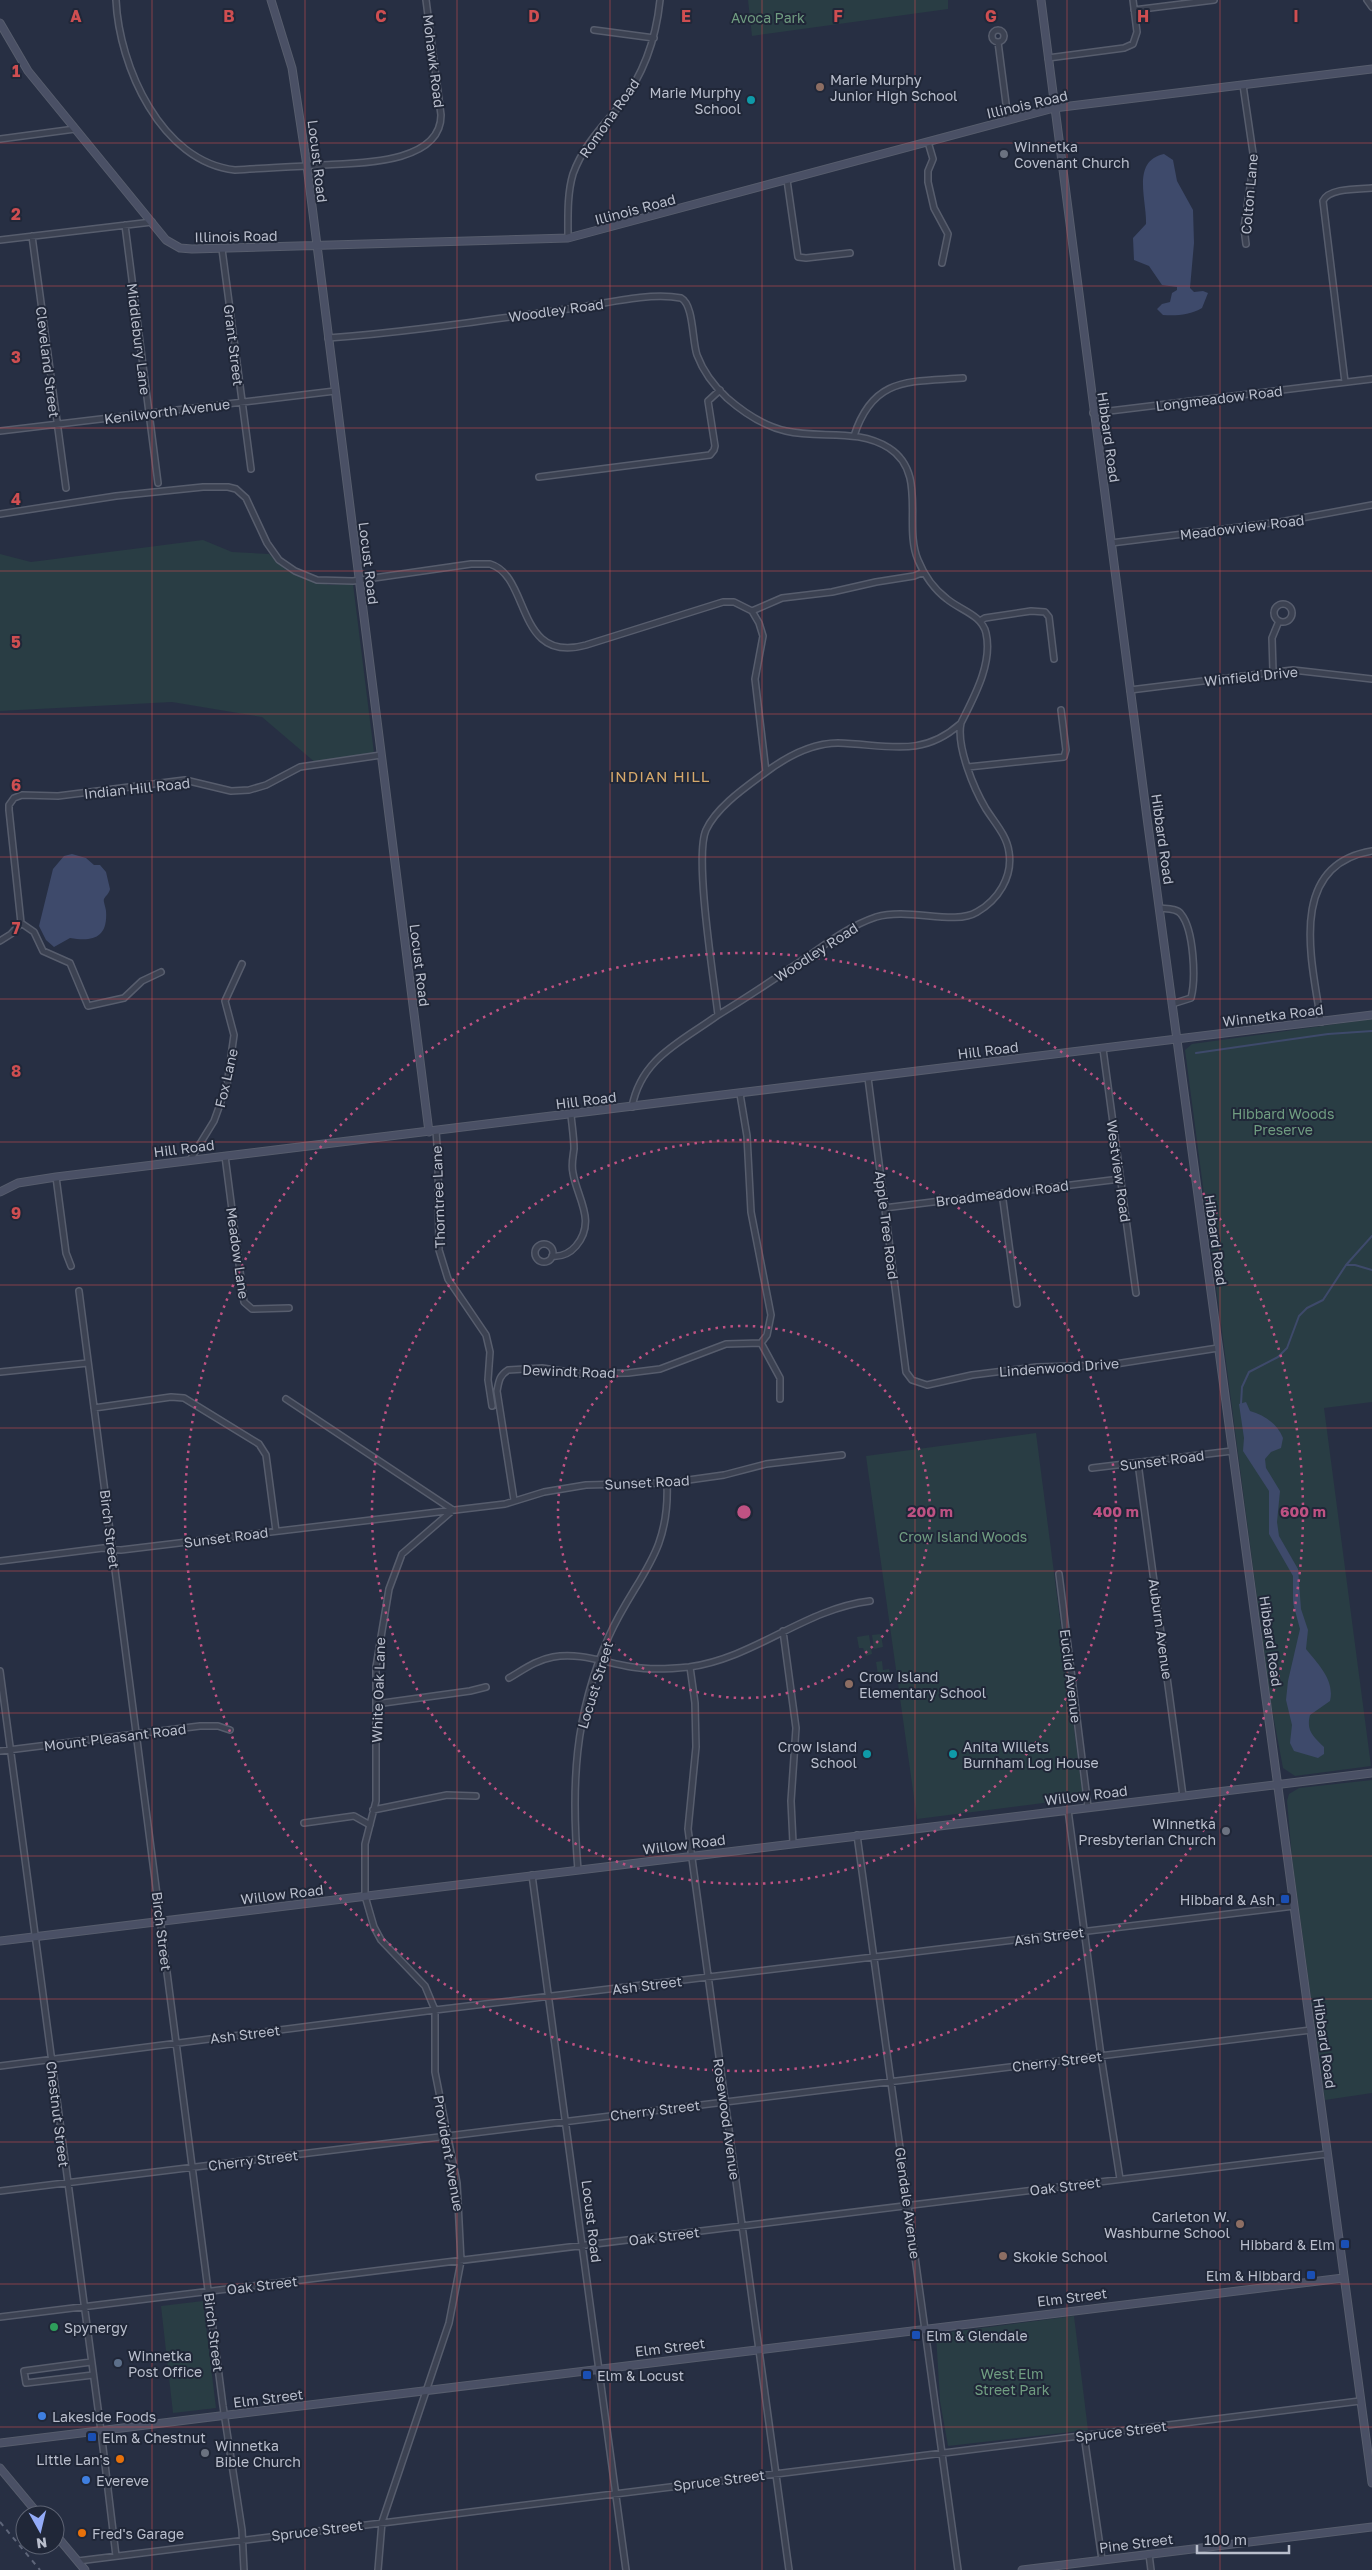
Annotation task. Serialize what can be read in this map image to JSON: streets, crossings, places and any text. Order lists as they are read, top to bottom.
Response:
{
  "streets": {
    "street": [
      "Mohawk Road",
      "Illinois Road",
      "Romona Road",
      "Locust Road",
      "Colton Lane",
      "Woodley Road",
      "Middlebury Lane",
      "Grant Street",
      "Cleveland Street",
      "Longmeadow Road",
      "Kenilworth Avenue",
      "Hibbard Road",
      "Meadowview Road",
      "Winfield Drive",
      "Indian Hill Road",
      "Winnetka Road",
      "Hill Road",
      "Fox Lane",
      "Westview Road",
      "Broadmeadow Road",
      "Thorntree Lane",
      "Apple Tree Road",
      "Meadow Lane",
      "Lindenwood Drive",
      "Dewindt Road",
      "Sunset Road",
      "Birch Street",
      "Auburn Avenue",
      "Euclid Avenue",
      "Locust Street",
      "White Oak Lane",
      "Mount Pleasant Road",
      "Willow Road",
      "Ash Street",
      "Cherry Street",
      "Chestnut Street",
      "Rosewood Avenue",
      "Provident Avenue",
      "Oak Street",
      "Glendale Avenue",
      "Elm Street",
      "Spruce Street",
      "Pine Street"
    ]
  },
  "crossings": [
    ["Mohawk Road", "Locust Road"],
    ["Illinois Road", "Romona Road"],
    ["Illinois Road", "Locust Road"],
    ["Illinois Road", "Colton Lane"],
    ["Illinois Road", "Grant Street"],
    ["Illinois Road", "Hibbard Road"],
    ["Locust Road", "Woodley Road"],
    ["Locust Road", "Kenilworth Avenue"],
    ["Locust Road", "Indian Hill Road"],
    ["Locust Road", "Hill Road"],
    ["Locust Road", "Thorntree Lane"],
    ["Locust Road", "Willow Road"],
    ["Locust Road", "Ash Street"],
    ["Locust Road", "Cherry Street"],
    ["Locust Road", "Oak Street"],
    ["Locust Road", "Elm Street"],
    ["Locust Road", "Spruce Street"],
    ["Woodley Road", "Hill Road"],
    ["Middlebury Lane", "Kenilworth Avenue"],
    ["Grant Street", "Kenilworth Avenue"],
    ["Cleveland Street", "Kenilworth Avenue"],
    ["Longmeadow Road", "Hibbard Road"],
    ["Hibbard Road", "Meadowview Road"],
    ["Hibbard Road", "Winfield Drive"],
    ["Hibbard Road", "Winnetka Road"],
    ["Hibbard Road", "Hill Road"],
    ["Hibbard Road", "Lindenwood Drive"],
    ["Hibbard Road", "Sunset Road"],
    ["Hibbard Road", "Willow Road"],
    ["Hibbard Road", "Ash Street"],
    ["Hibbard Road", "Cherry Street"],
    ["Hibbard Road", "Oak Street"],
    ["Hibbard Road", "Elm Street"],
    ["Hibbard Road", "Spruce Street"],
    ["Winnetka Road", "Hill Road"],
    ["Hill Road", "Fox Lane"],
    ["Hill Road", "Westview Road"],
    ["Hill Road", "Thorntree Lane"],
    ["Hill Road", "Apple Tree Road"],
    ["Hill Road", "Meadow Lane"],
    ["Westview Road", "Broadmeadow Road"],
    ["Broadmeadow Road", "Apple Tree Road"],
    ["Apple Tree Road", "Lindenwood Drive"],
    ["Dewindt Road", "Sunset Road"],
    ["Sunset Road", "Birch Street"],
    ["Sunset Road", "Auburn Avenue"],
    ["Sunset Road", "Locust Street"],
    ["Sunset Road", "White Oak Lane"],
    ["Birch Street", "Mount Pleasant Road"],
    ["Birch Street", "Willow Road"],
    ["Birch Street", "Ash Street"],
    ["Birch Street", "Cherry Street"],
    ["Birch Street", "Oak Street"],
    ["Birch Street", "Elm Street"],
    ["Birch Street", "Spruce Street"],
    ["Auburn Avenue", "Willow Road"],
    ["Euclid Avenue", "Willow Road"],
    ["Locust Street", "Willow Road"],
    ["White Oak Lane", "Willow Road"],
    ["White Oak Lane", "Provident Avenue"],
    ["Mount Pleasant Road", "Chestnut Street"],
    ["Willow Road", "Chestnut Street"],
    ["Willow Road", "Rosewood Avenue"],
    ["Willow Road", "Provident Avenue"],
    ["Willow Road", "Glendale Avenue"],
    ["Ash Street", "Chestnut Street"],
    ["Ash Street", "Rosewood Avenue"],
    ["Ash Street", "Provident Avenue"],
    ["Ash Street", "Glendale Avenue"],
    ["Cherry Street", "Chestnut Street"],
    ["Cherry Street", "Rosewood Avenue"],
    ["Cherry Street", "Provident Avenue"],
    ["Cherry Street", "Glendale Avenue"],
    ["Chestnut Street", "Oak Street"],
    ["Chestnut Street", "Elm Street"],
    ["Chestnut Street", "Spruce Street"],
    ["Rosewood Avenue", "Oak Street"],
    ["Rosewood Avenue", "Elm Street"],
    ["Rosewood Avenue", "Spruce Street"],
    ["Provident Avenue", "Oak Street"],
    ["Provident Avenue", "Elm Street"],
    ["Provident Avenue", "Spruce Street"],
    ["Oak Street", "Glendale Avenue"],
    ["Glendale Avenue", "Elm Street"],
    ["Glendale Avenue", "Spruce Street"]
  ],
  "districts": ["INDIAN HILL"],
  "parks": [
    "Avoca Park",
    "Hibbard Woods Preserve",
    "Crow Island Woods",
    "West Elm Street Park"
  ],
  "places": {
    "other": [
      "Marie Murphy Junior High School",
      "Marie Murphy School",
      "Winnetka Covenant Church",
      "Crow Island Elementary School",
      "Crow Island School",
      "Anita Willets Burnham Log House",
      "Winnetka Presbyterian Church",
      "Carleton W. Washburne School",
      "Skokie School",
      "Spynergy",
      "Winnetka Post Office",
      "Lakeside Foods",
      "Winnetka Bible Church",
      "Little Lan's",
      "Evereve",
      "Fred's Garage"
    ],
    "transit": [
      "Hibbard & Ash",
      "Hibbard & Elm",
      "Elm & Hibbard",
      "Elm & Glendale",
      "Elm & Locust",
      "Elm & Chestnut"
    ]
  },
  "scale_bar": "100 m",
  "north": "bottom",
  "grid": {
    "columns": [
      "A",
      "B",
      "C",
      "D",
      "E",
      "F",
      "G",
      "H",
      "I"
    ],
    "rows": [
      "1",
      "2",
      "3",
      "4",
      "5",
      "6",
      "7",
      "8",
      "9"
    ]
  },
  "rings": ["200 m", "400 m", "600 m"]
}
